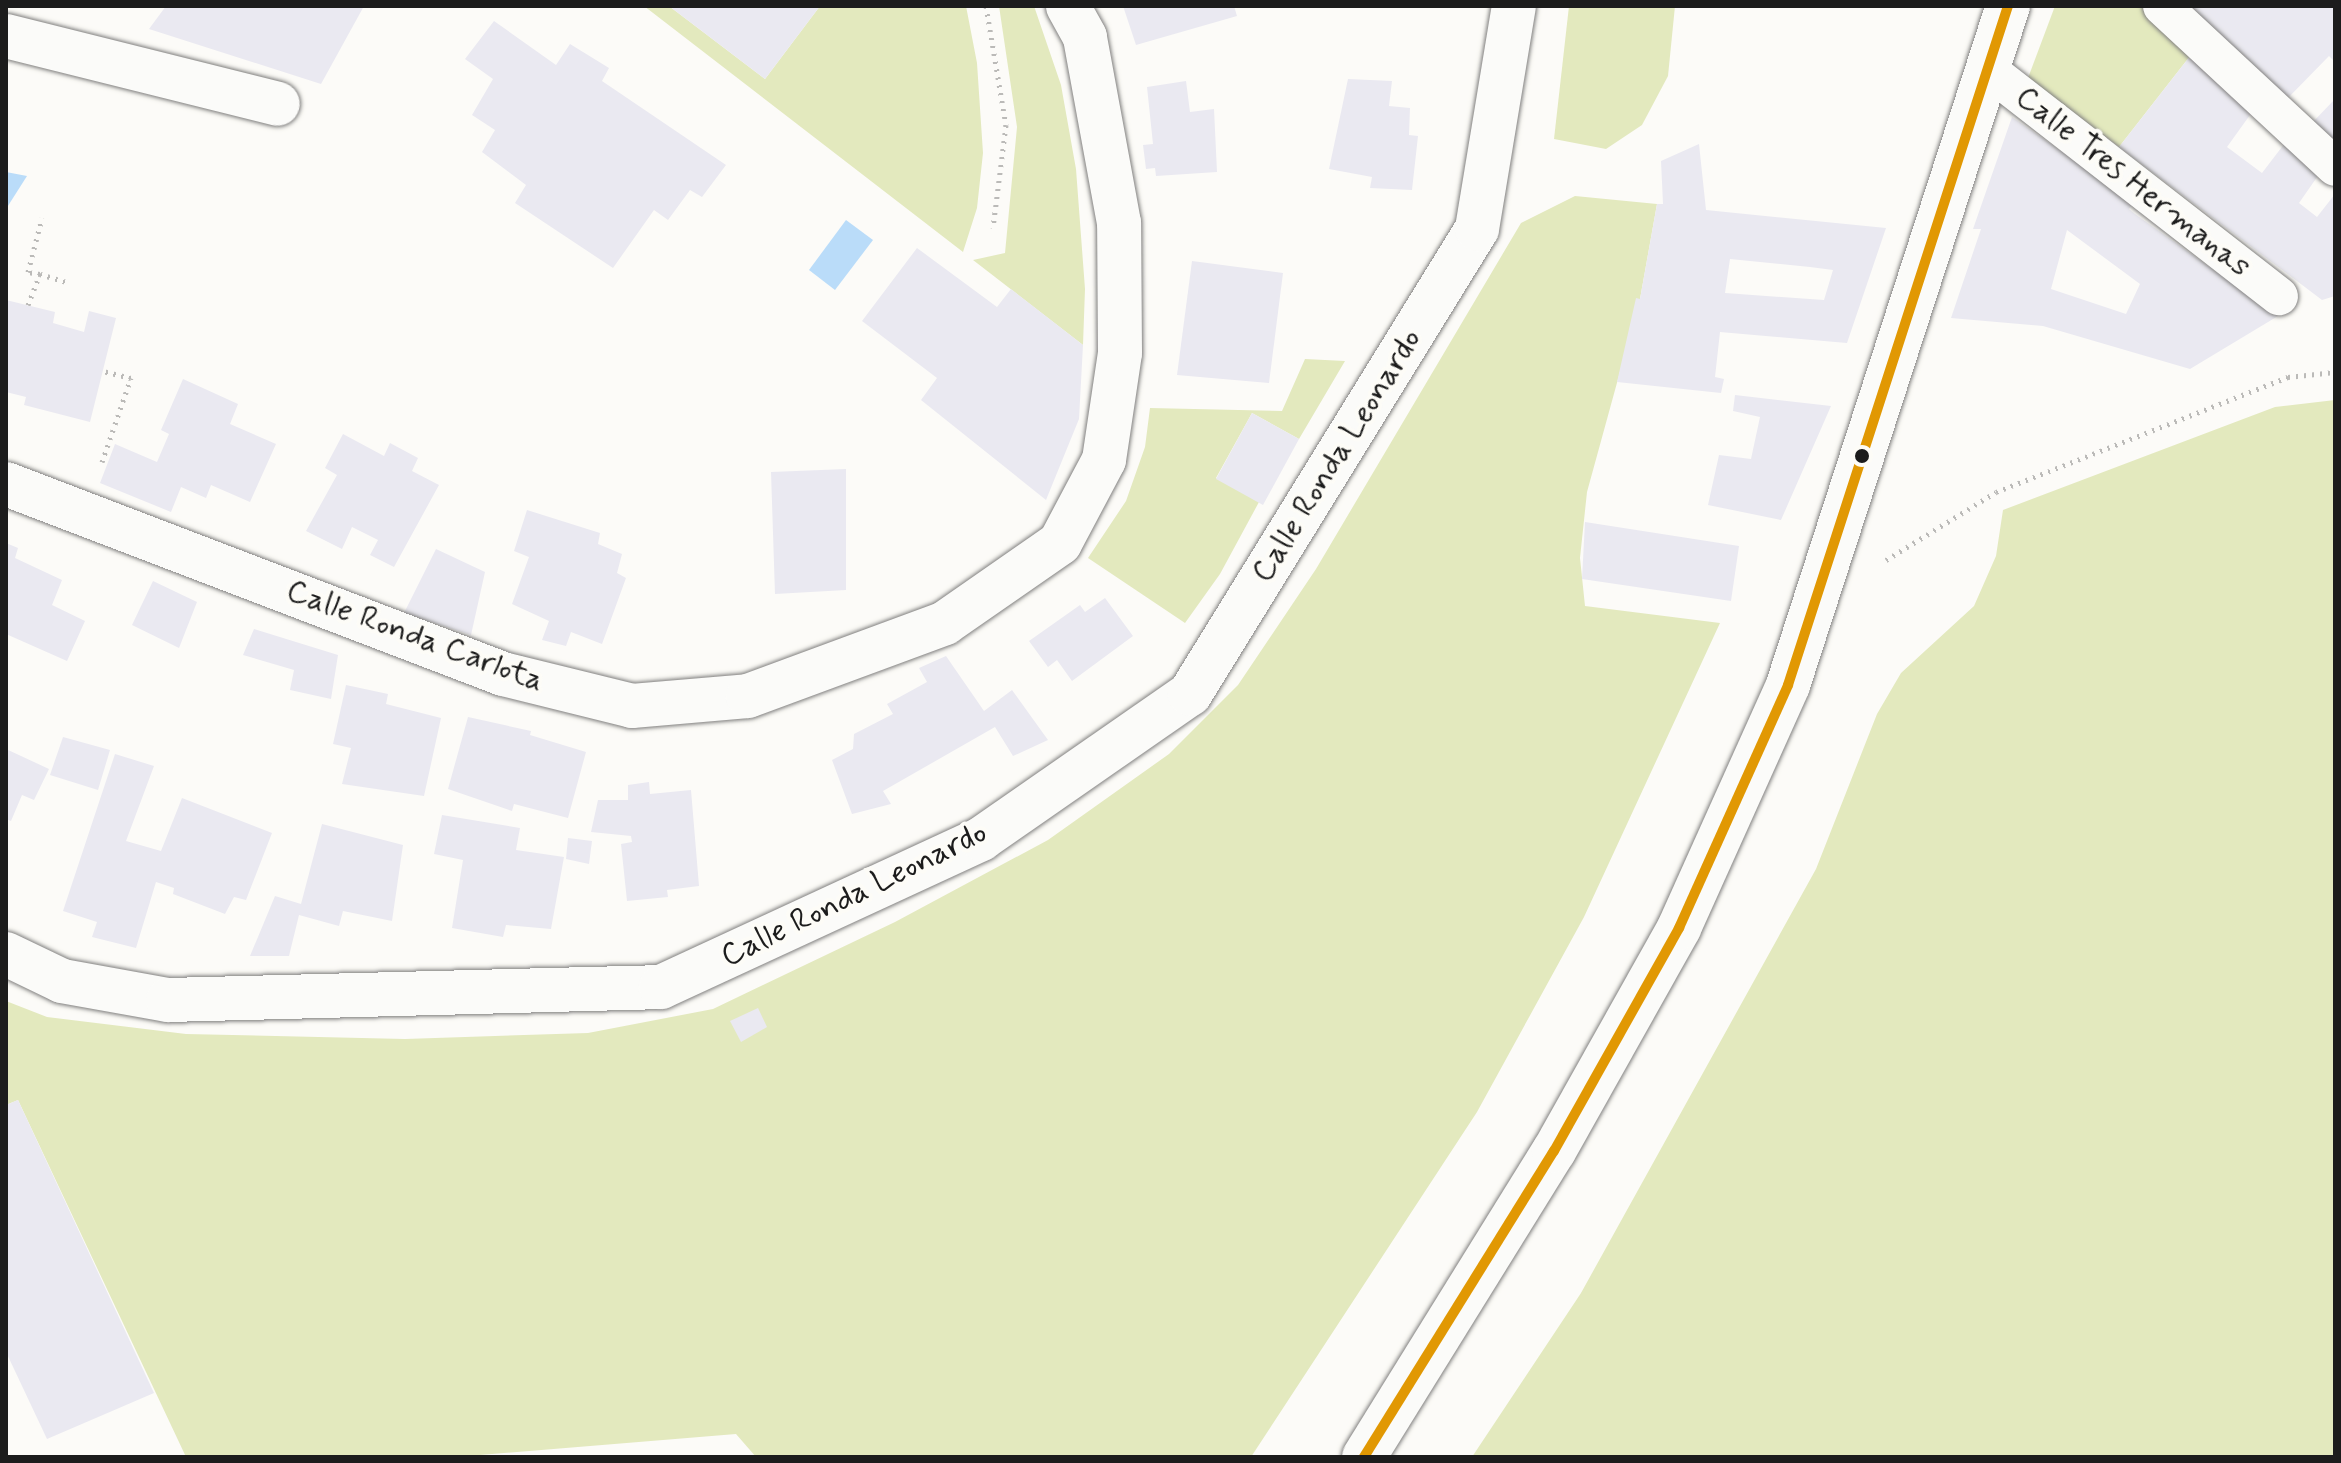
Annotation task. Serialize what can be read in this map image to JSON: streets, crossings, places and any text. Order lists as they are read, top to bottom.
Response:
{
  "streets": {
    "street": ["Calle Tres Hermanas", "Calle Ronda Leonardo", "Calle Ronda Carlota"]
  }
}
